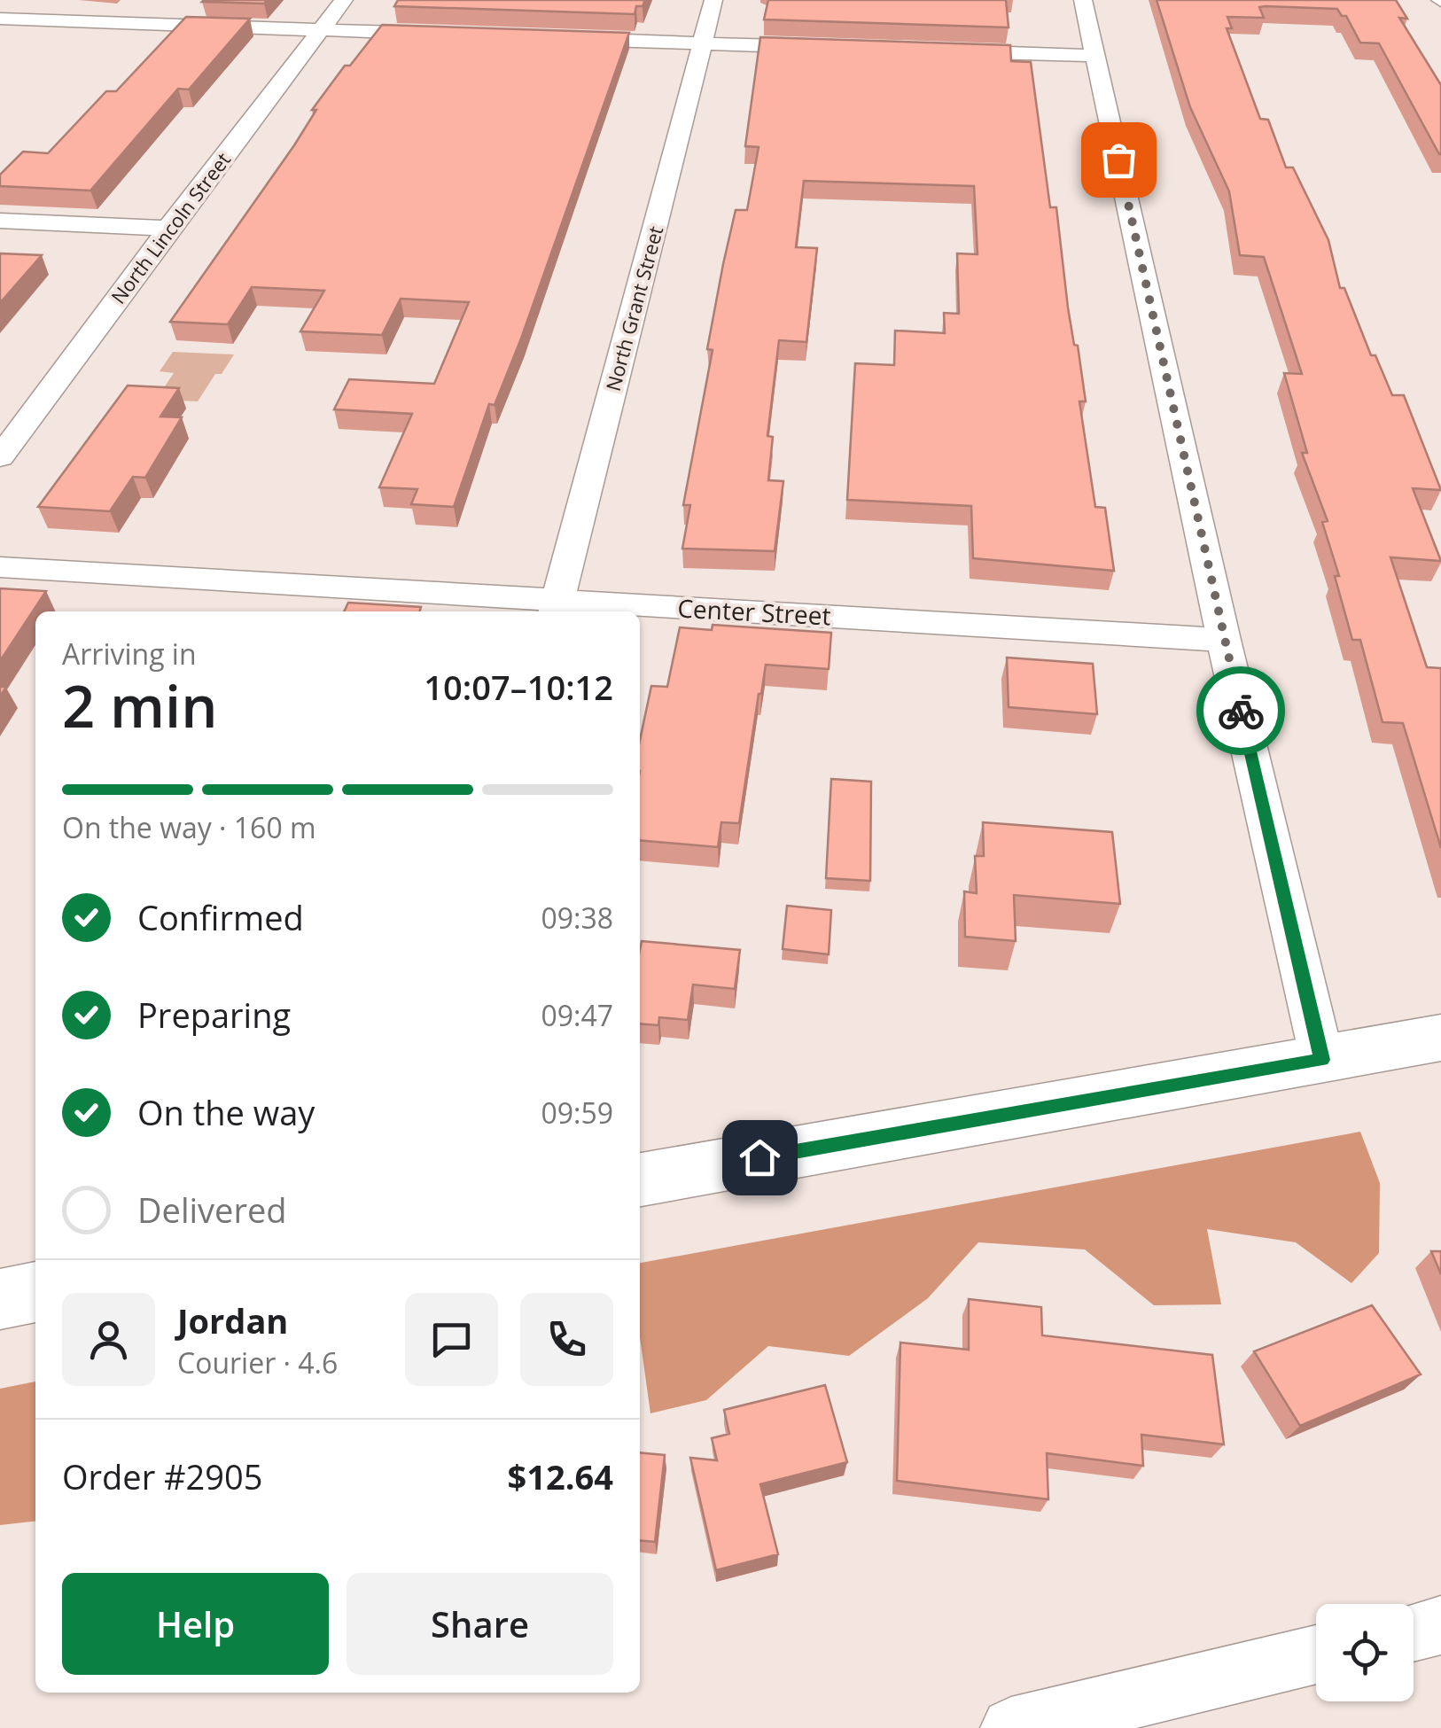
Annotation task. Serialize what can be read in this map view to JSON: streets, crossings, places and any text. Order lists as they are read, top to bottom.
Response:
{
  "streets": {
    "street": ["North Lincoln Street", "North Grant Street", "Center Street"]
  },
  "crossings": [
    ["North Grant Street", "Center Street"]
  ],
  "page": {
    "heading": ["2 min", "Arriving in", "10:07–10:12"],
    "panel": [
      "Jordan",
      "Courier · 4.6",
      "Order #2905",
      "$12.64"
    ],
    "bar": "On the way · 160 m",
    "list": [
      ["Confirmed", "09:38"],
      ["Preparing", "09:47"],
      ["On the way", "09:59"],
      "Delivered"
    ],
    "buttons": ["Help", "Share"]
  }
}
